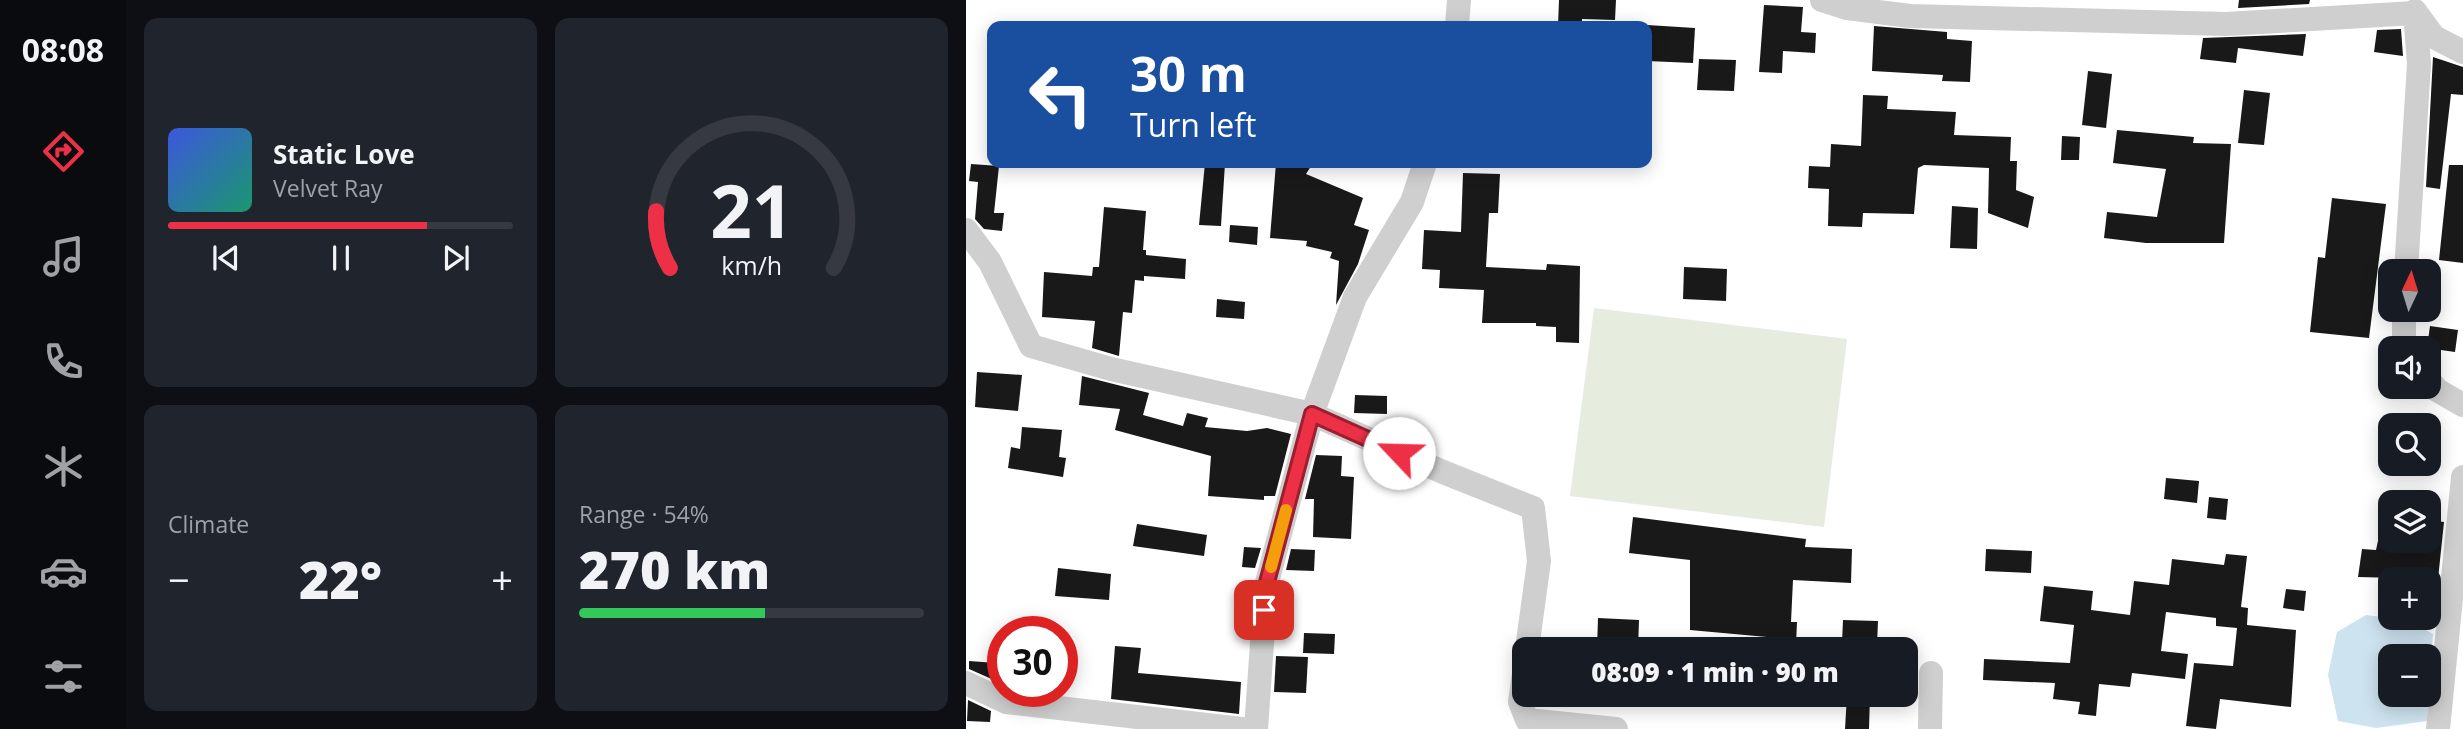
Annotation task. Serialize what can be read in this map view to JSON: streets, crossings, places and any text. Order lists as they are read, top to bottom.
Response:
{
  "north": "top",
  "page": {
    "tabs": "08:08",
    "turn": ["30 m", "Turn left"],
    "song": ["Static Love", "Velvet Ray"],
    "map_buttons": ["+", "−"],
    "tile": [
      "Climate",
      ["Range · 54%", "270 km"]
    ],
    "heat": ["−", "22°", "+"],
    "limit": "30",
    "trip": "08:09 · 1 min · 90 m",
    "gauge": ["21", "km/h"]
  }
}
